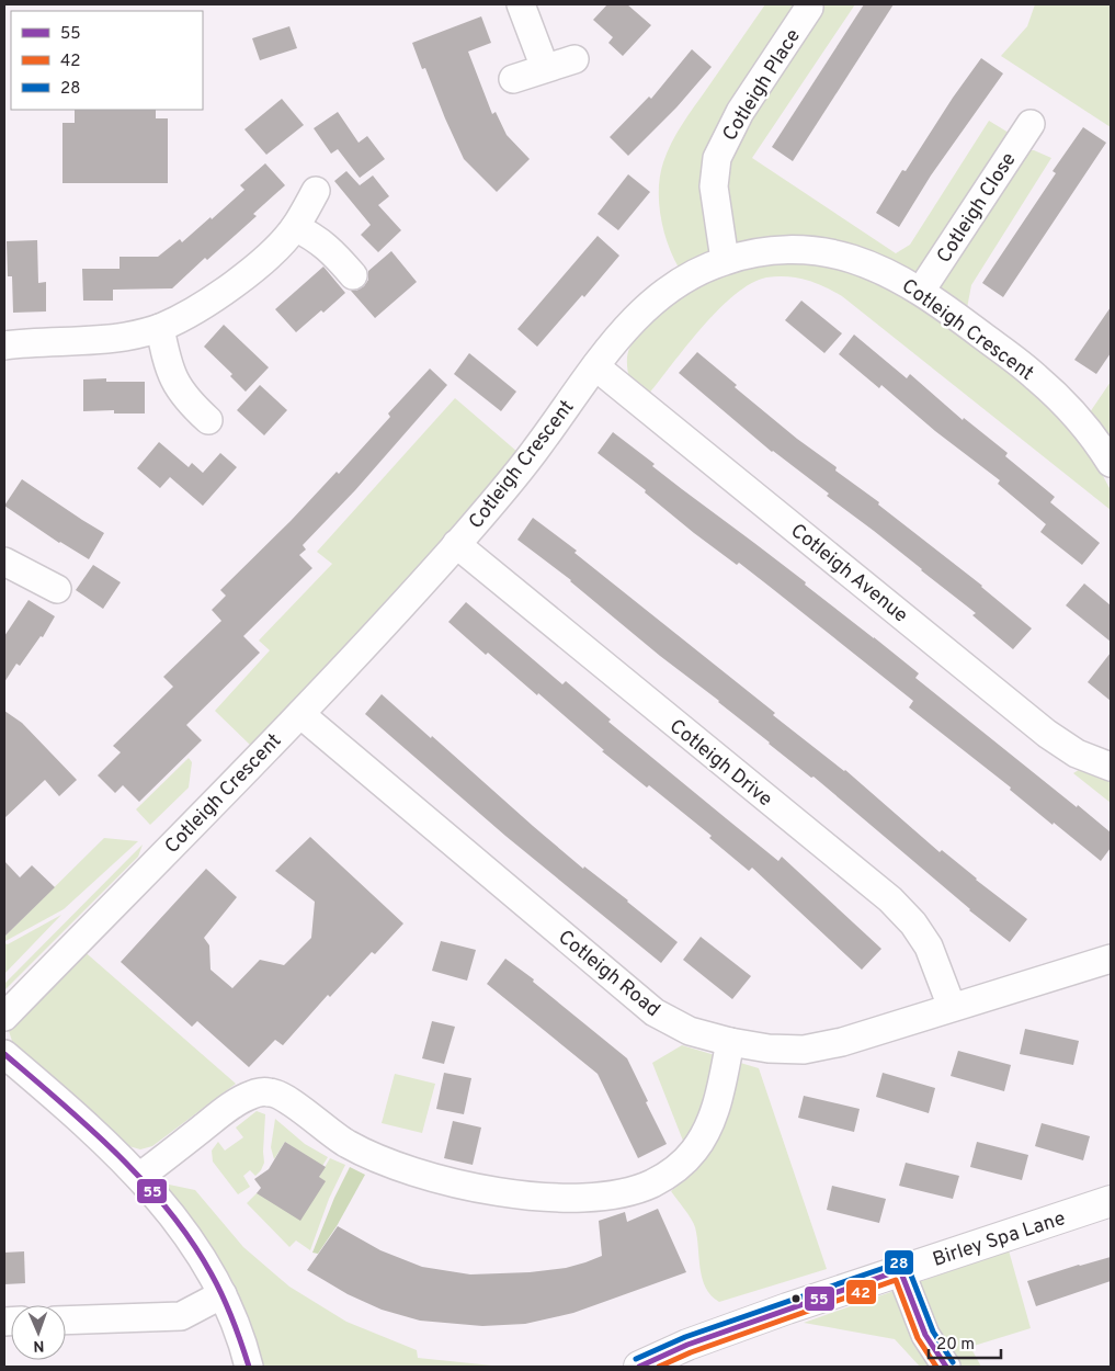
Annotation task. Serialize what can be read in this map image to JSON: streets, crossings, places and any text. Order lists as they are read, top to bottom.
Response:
{
  "streets": {
    "street": [
      "Cotleigh Place",
      "Cotleigh Close",
      "Cotleigh Crescent",
      "Cotleigh Avenue",
      "Cotleigh Drive",
      "Cotleigh Road",
      "Birley Spa Lane"
    ]
  },
  "crossings": [
    ["Cotleigh Place", "Cotleigh Crescent"],
    ["Cotleigh Close", "Cotleigh Crescent"],
    ["Cotleigh Crescent", "Cotleigh Avenue"],
    ["Cotleigh Crescent", "Cotleigh Drive"],
    ["Cotleigh Crescent", "Cotleigh Road"],
    ["Cotleigh Drive", "Cotleigh Road"]
  ],
  "lines": ["transit line 55", "transit line 28", "transit line 42"],
  "legend": ["55", "42", "28"],
  "scale_bar": "20 m",
  "north": "bottom"
}
